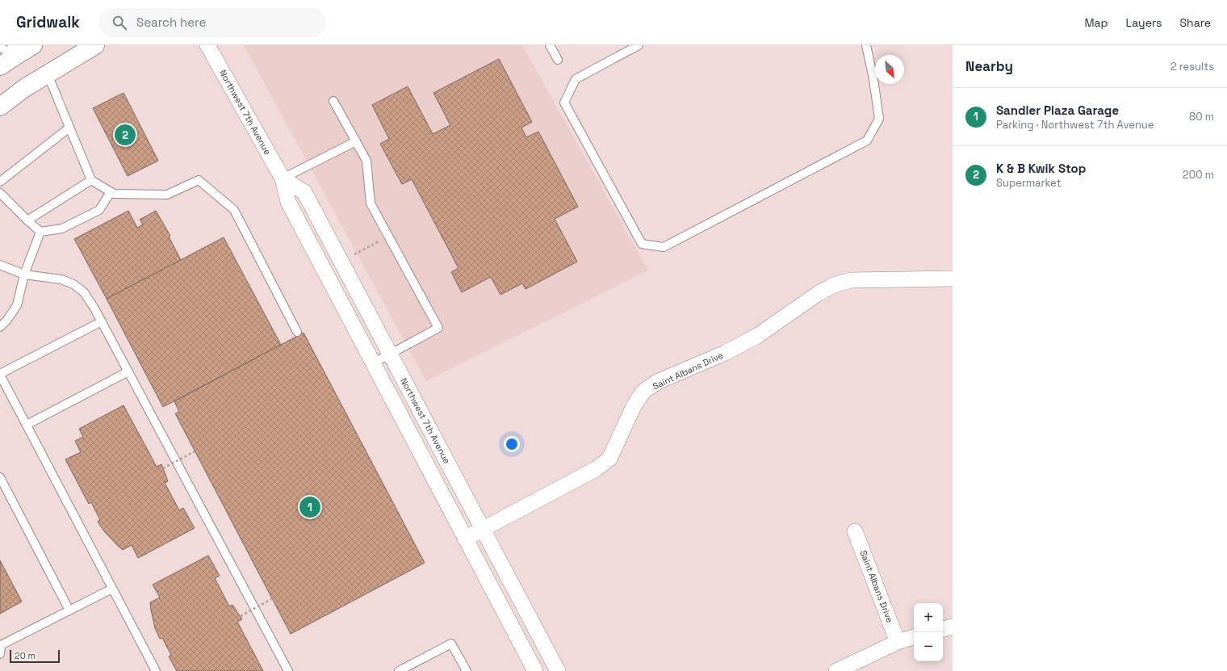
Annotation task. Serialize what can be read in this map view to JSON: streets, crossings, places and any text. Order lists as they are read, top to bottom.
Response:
{
  "streets": {
    "street": ["Northwest 7th Avenue", "Saint Albans Drive"]
  },
  "crossings": [
    ["Northwest 7th Avenue", "Saint Albans Drive"]
  ],
  "scale_bar": "20 m",
  "north": "bottom right",
  "page": {
    "header": "Gridwalk",
    "search": "Search here",
    "nav": ["Map", "Layers", "Share"],
    "heading": ["Nearby", "2 results"],
    "list": [
      {
        "mark": "1",
        "name": "Sandler Plaza Garage",
        "note": "Parking · Northwest 7th Avenue",
        "value": "80 m"
      },
      {
        "mark": "2",
        "name": "K & B Kwik Stop",
        "note": "Supermarket",
        "value": "200 m"
      }
    ],
    "pins": ["2", "1"],
    "map_buttons": ["+", "−"],
    "scale": "20 m"
  }
}
